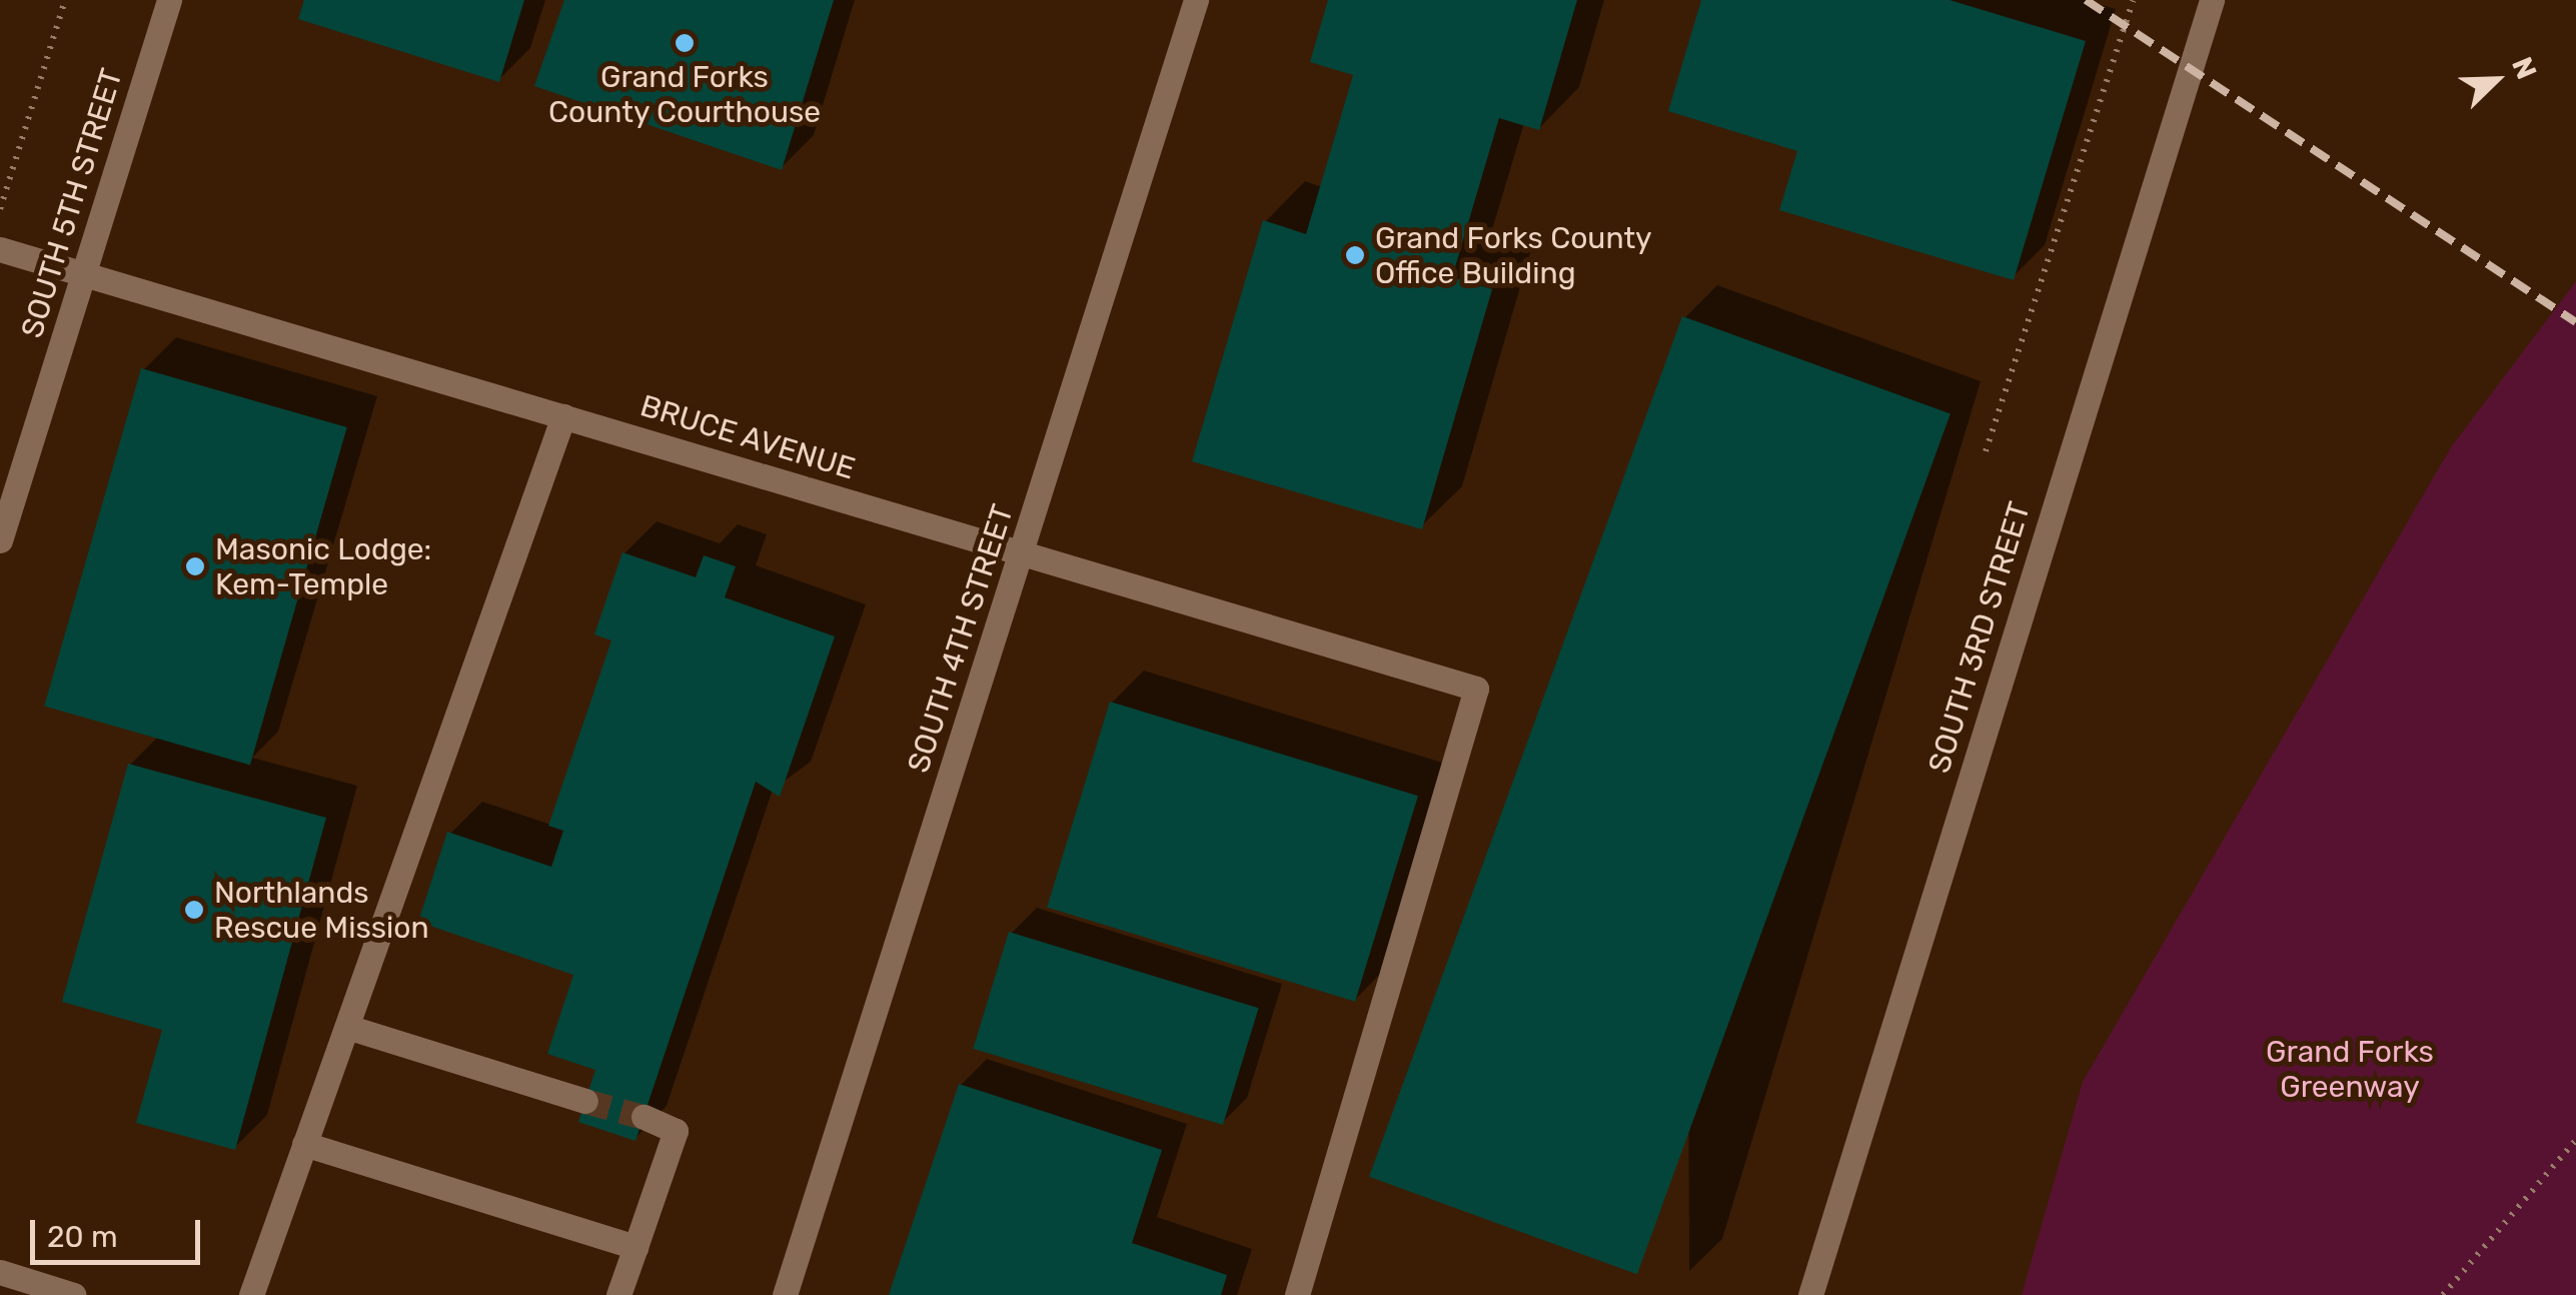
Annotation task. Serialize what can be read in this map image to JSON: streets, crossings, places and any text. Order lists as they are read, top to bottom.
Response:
{
  "streets": {
    "street": [
      "SOUTH 5TH STREET",
      "BRUCE AVENUE",
      "SOUTH 3RD STREET",
      "SOUTH 4TH STREET"
    ]
  },
  "crossings": [
    ["SOUTH 5TH STREET", "BRUCE AVENUE"],
    ["BRUCE AVENUE", "SOUTH 4TH STREET"]
  ],
  "parks": ["Grand Forks Greenway"],
  "places": [
    "Grand Forks County Courthouse",
    "Grand Forks County Office Building",
    "Masonic Lodge: Kem-Temple",
    "Northlands Rescue Mission"
  ],
  "scale_bar": "20 m",
  "north": "top right"
}
